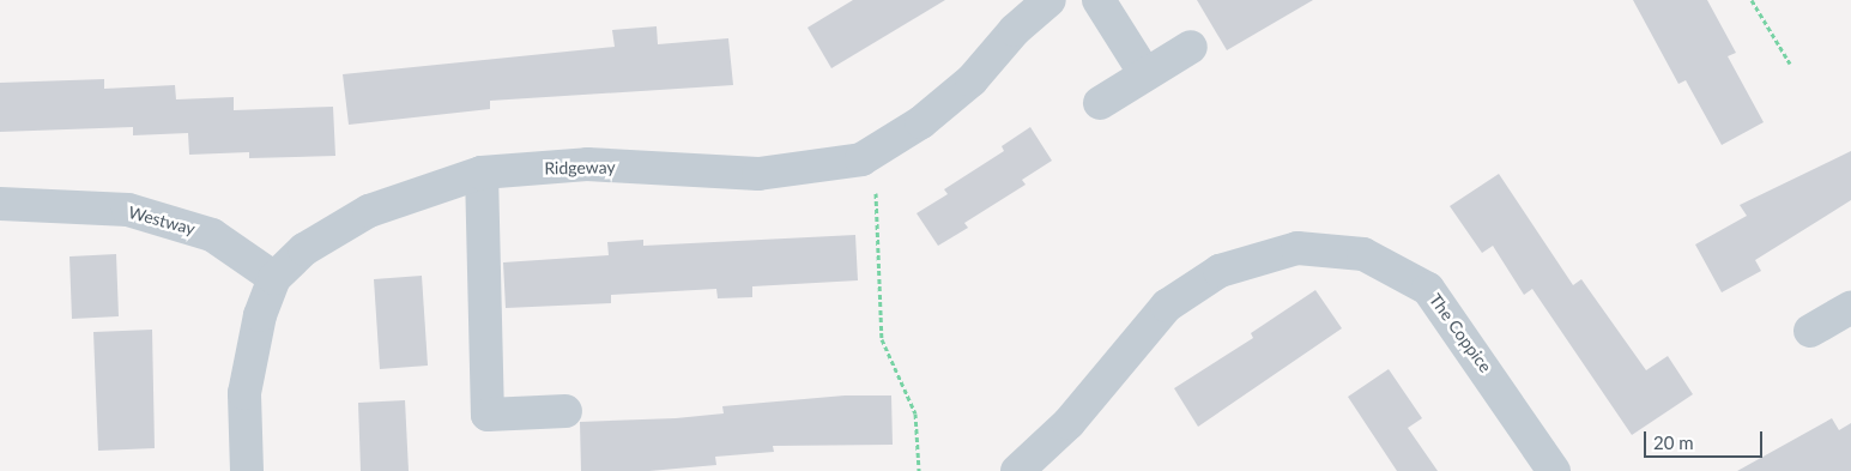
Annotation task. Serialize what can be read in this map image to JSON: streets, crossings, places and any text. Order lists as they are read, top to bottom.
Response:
{
  "streets": {
    "street": ["Ridgeway", "Westway", "The Coppice"]
  },
  "crossings": [
    ["Ridgeway", "Westway"]
  ],
  "scale_bar": "20 m"
}
